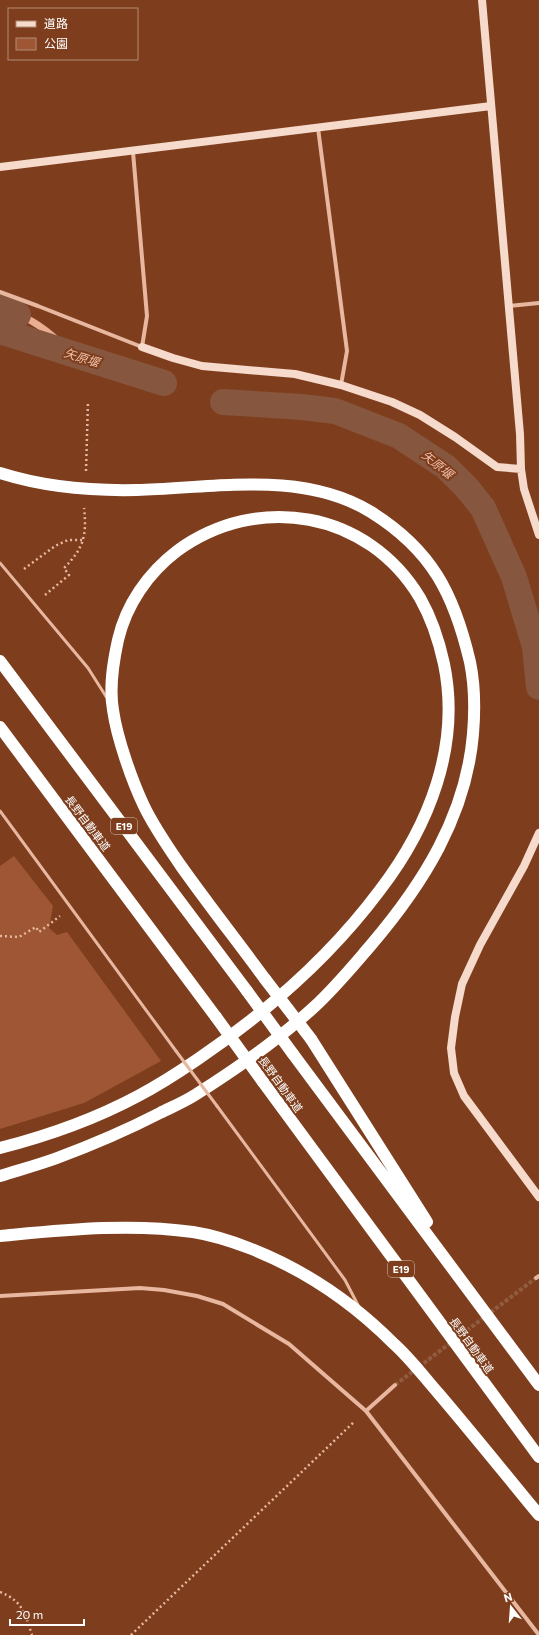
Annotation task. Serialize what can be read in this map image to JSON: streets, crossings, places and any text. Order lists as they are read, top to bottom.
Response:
{
  "streets": {
    "highway": ["長野自動車道", "E19"]
  },
  "water": ["矢原堰"],
  "legend": ["道路", "公園"],
  "scale_bar": "20 m",
  "north": "top"
}
